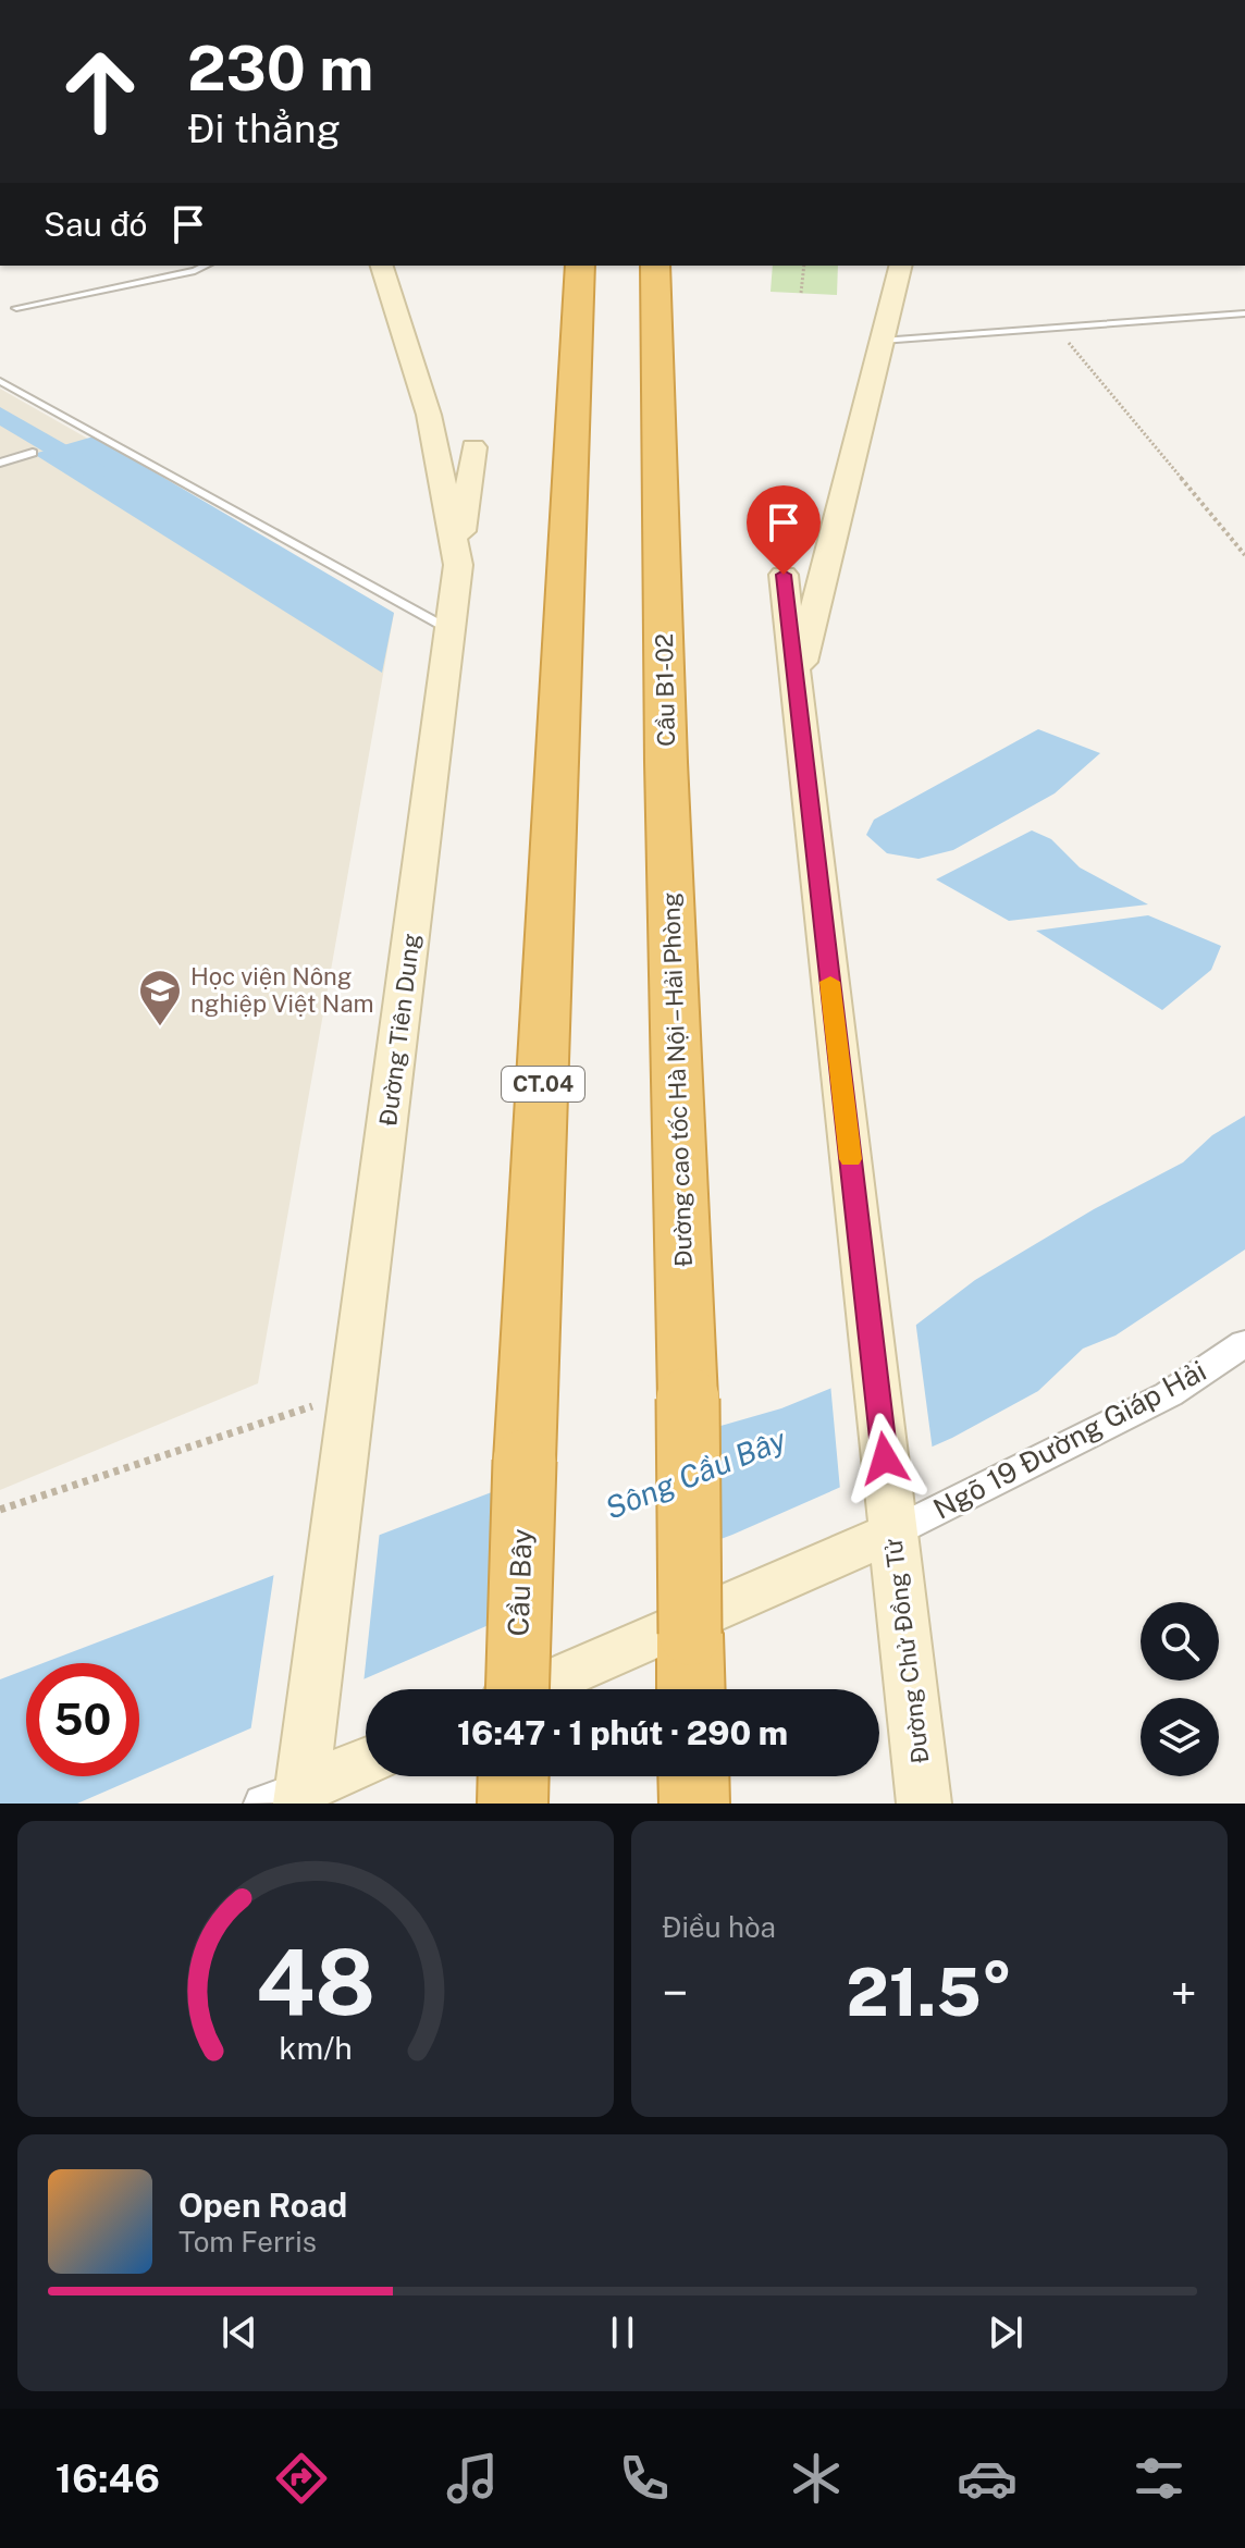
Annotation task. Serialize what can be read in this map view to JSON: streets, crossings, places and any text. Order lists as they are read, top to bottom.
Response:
{
  "streets": {
    "highway": [
      "Cầu B1-02",
      "Đường cao tốc Hà Nội – Hải Phòng",
      "CT.04",
      "Cầu Bây"
    ],
    "main road": ["Đường Tiên Dung", "Đường Chử Đồng Tử"],
    "street": ["Ngõ 19 Đường Giáp Hải"]
  },
  "crossings": [
    ["Cầu B1-02", "Đường cao tốc Hà Nội – Hải Phòng"],
    ["Ngõ 19 Đường Giáp Hải", "Đường Chử Đồng Tử"]
  ],
  "water": ["Sông Cầu Bây"],
  "places": {
    "school or university": ["Học viện Nông nghiệp Việt Nam"]
  },
  "page": {
    "turn": ["230 m", "Đi thẳng"],
    "then": "Sau đó",
    "limit": "50",
    "trip": "16:47 · 1 phút · 290 m",
    "tile": "Điều hòa",
    "heat": ["−", "21.5°", "+"],
    "song": ["Open Road", "Tom Ferris"],
    "tabs": "16:46",
    "gauge": ["48", "km/h"]
  }
}
